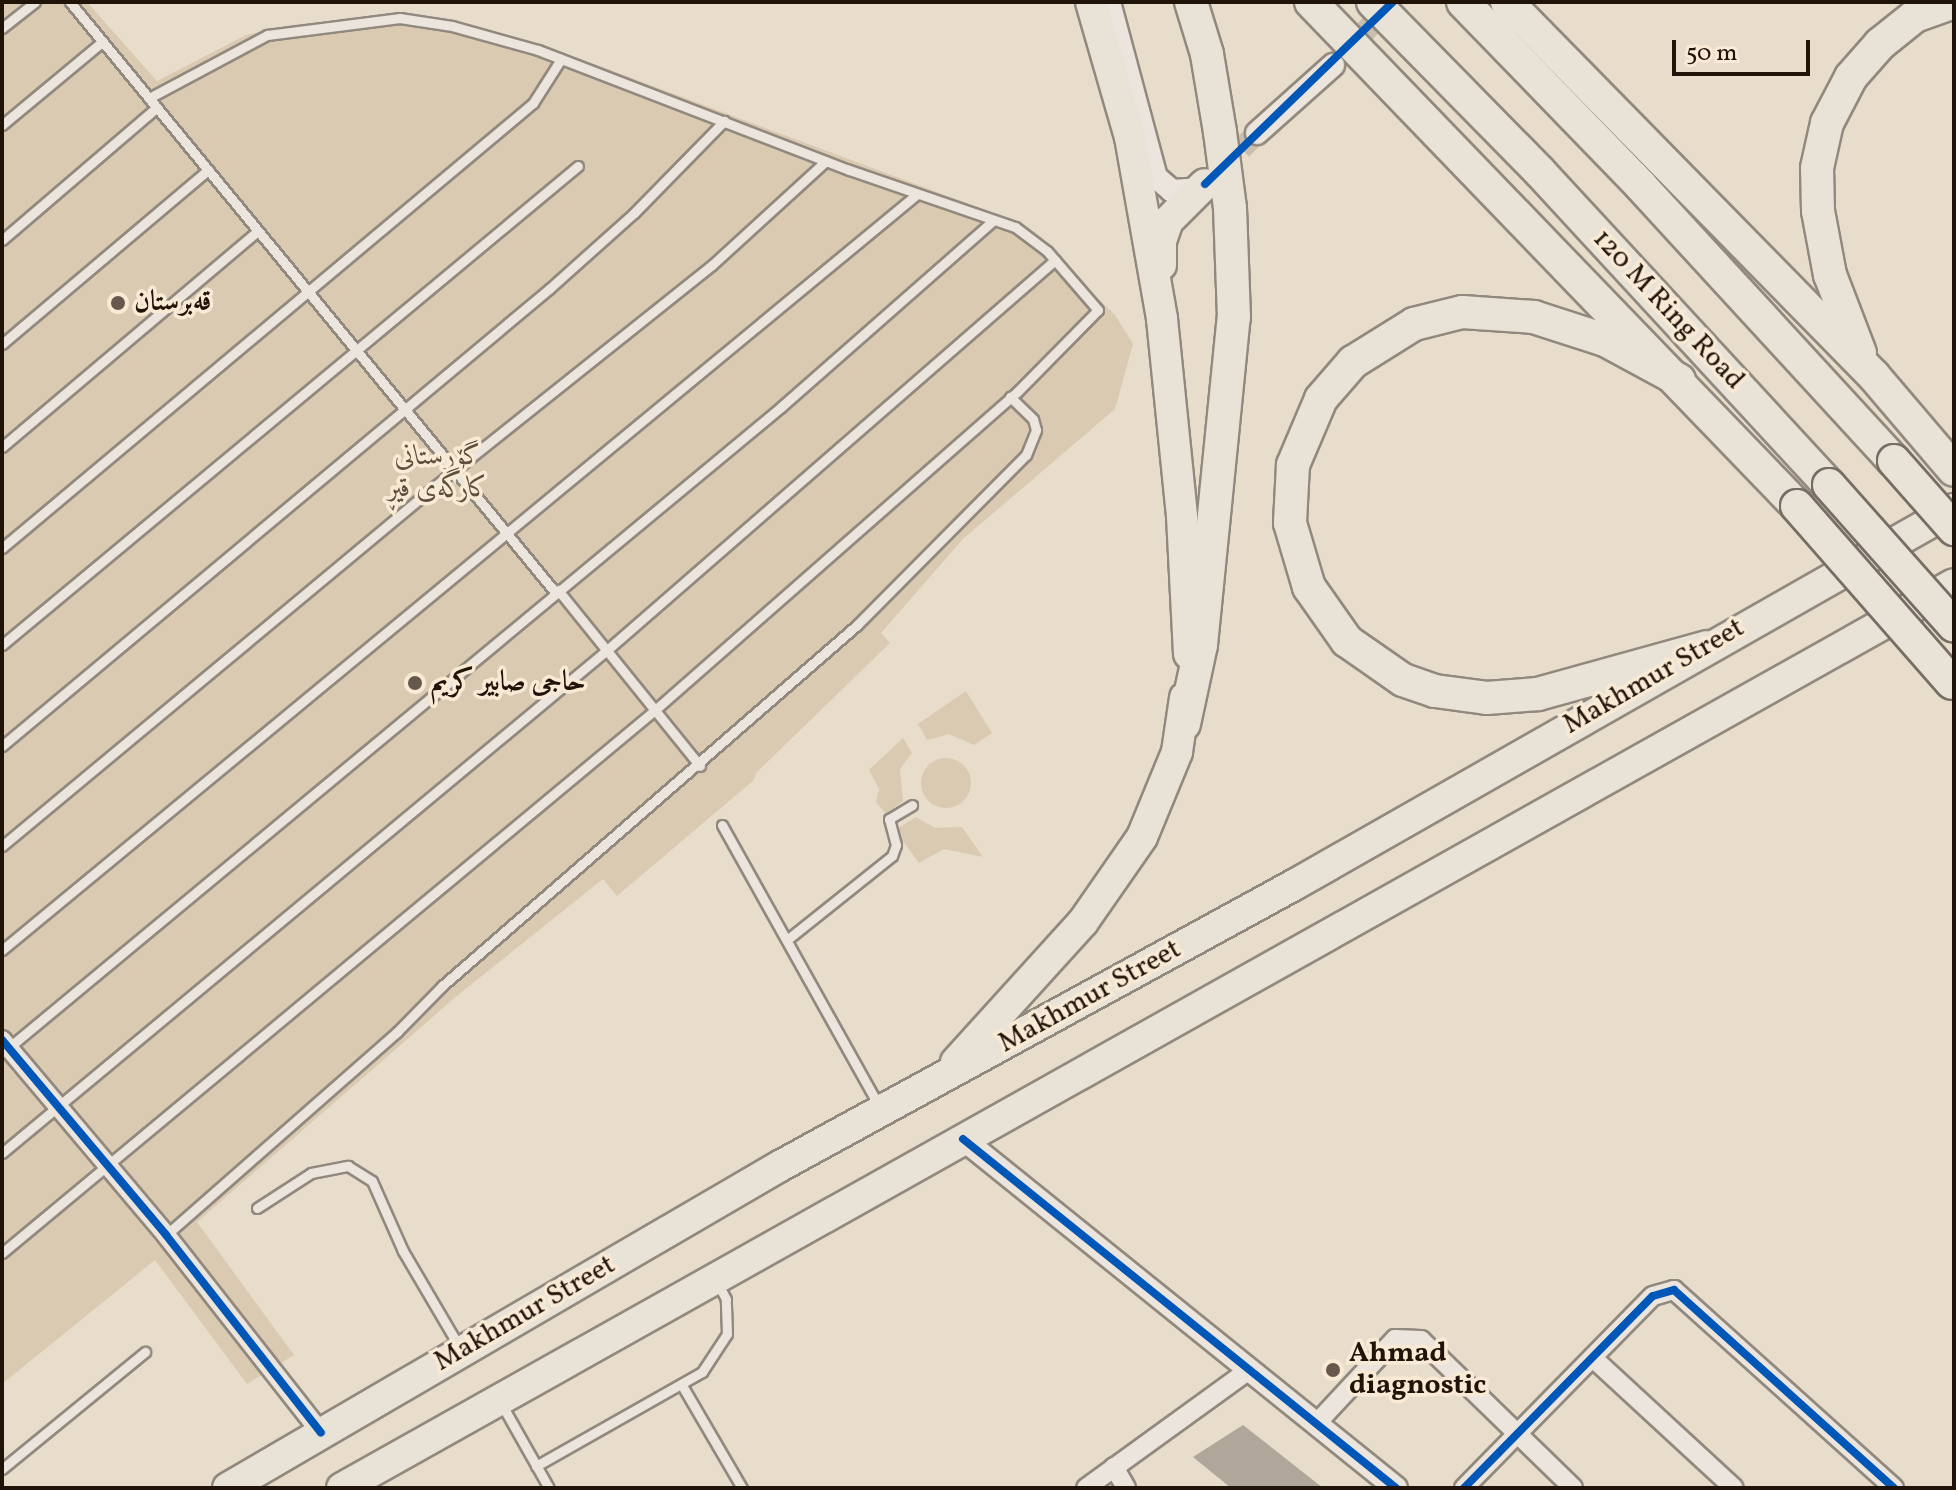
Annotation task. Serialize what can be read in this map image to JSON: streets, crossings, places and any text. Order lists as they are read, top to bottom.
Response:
{
  "streets": {
    "highway": ["120 M Ring Road", "Makhmur Street"]
  },
  "parks": ["گۆڕستانی کارگەی قیڕ"],
  "places": ["قەبرستان", "حاجی صابیر کریم", "Ahmad diagnostic"],
  "scale_bar": "50 m"
}
